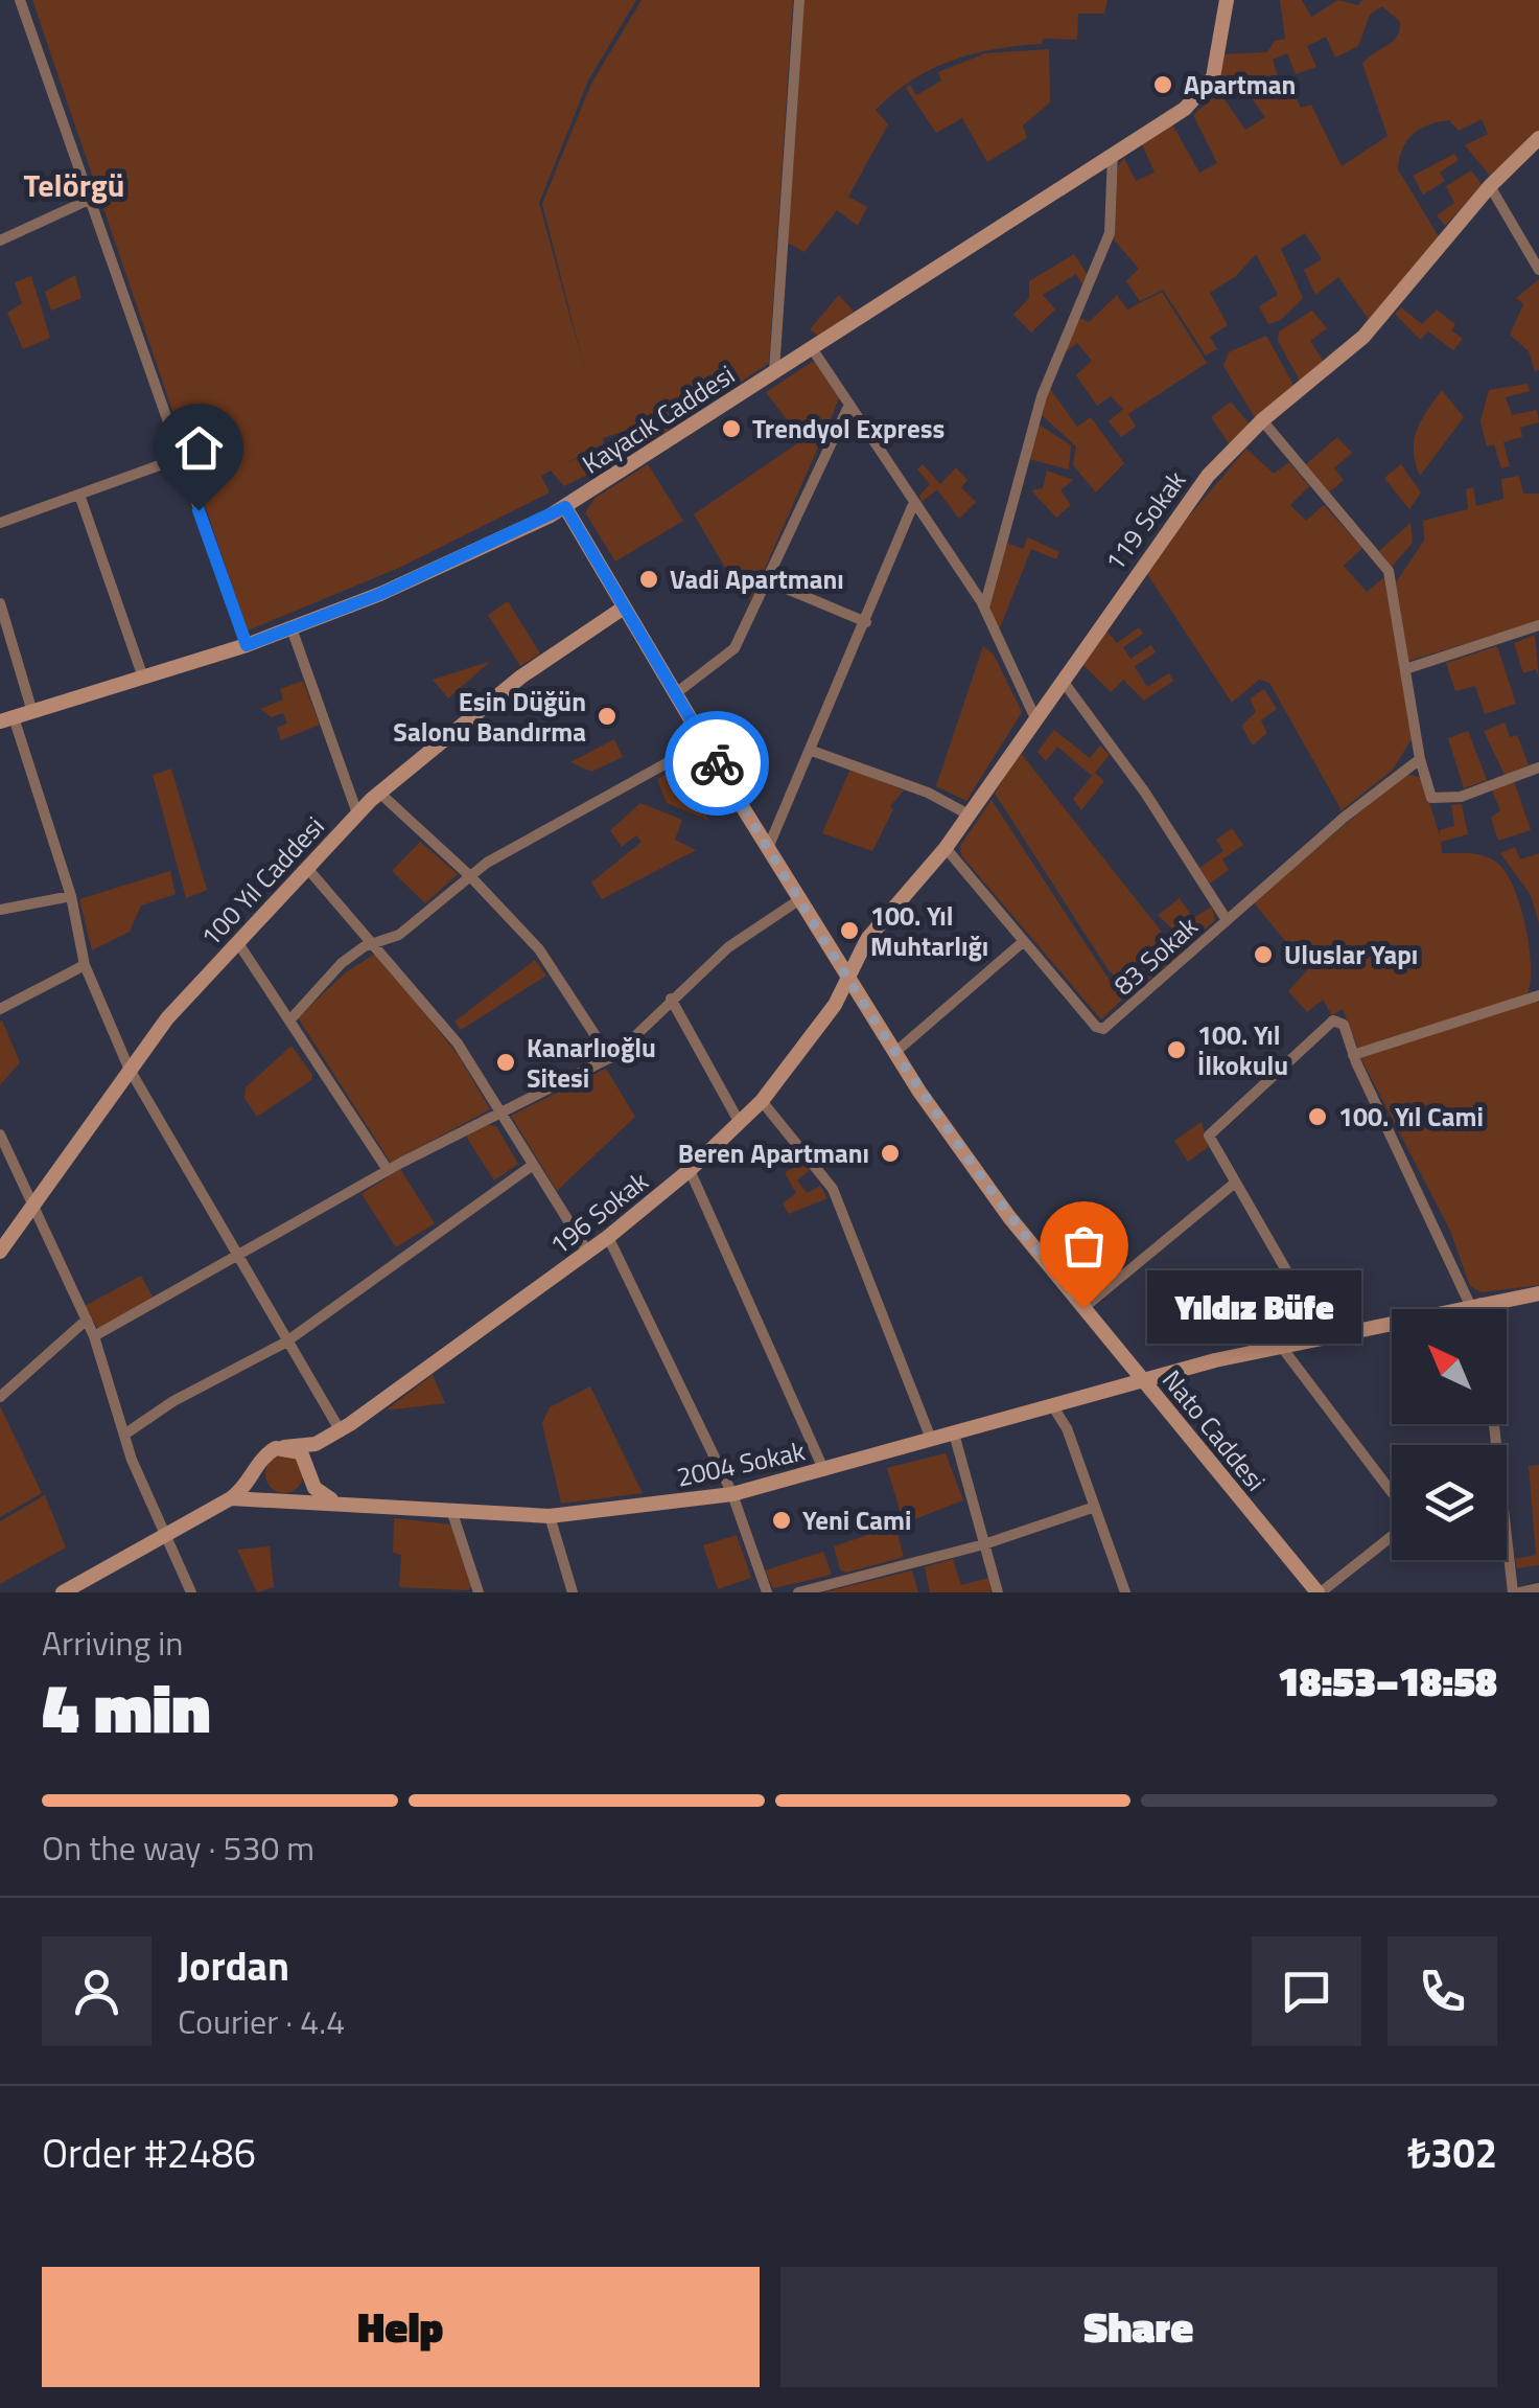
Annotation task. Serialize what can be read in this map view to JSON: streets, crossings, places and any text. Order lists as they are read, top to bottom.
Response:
{
  "streets": {
    "street": [
      "Kayacık Caddesi",
      "119 Sokak",
      "100 Yıl Caddesi",
      "83 Sokak",
      "196 Sokak",
      "Nato Caddesi",
      "2004 Sokak"
    ]
  },
  "crossings": [
    ["Kayacık Caddesi", "Nato Caddesi"],
    ["119 Sokak", "83 Sokak"],
    ["119 Sokak", "196 Sokak"],
    ["119 Sokak", "Nato Caddesi"],
    ["100 Yıl Caddesi", "Nato Caddesi"],
    ["196 Sokak", "Nato Caddesi"],
    ["196 Sokak", "2004 Sokak"],
    ["Nato Caddesi", "2004 Sokak"]
  ],
  "districts": ["Telörgü"],
  "places": [
    "Apartman",
    "Trendyol Express",
    "Vadi Apartmanı",
    "Esin Düğün Salonu Bandırma",
    "100. Yıl Muhtarlığı",
    "Uluslar Yapı",
    "100. Yıl İlkokulu",
    "Kanarlıoğlu Sitesi",
    "100. Yıl Cami",
    "Beren Apartmanı",
    "Yıldız Büfe",
    "Yeni Cami"
  ],
  "north": "top left",
  "page": {
    "bubble": "Yıldız Büfe",
    "heading": ["4 min", "Arriving in", "18:53–18:58"],
    "panel": [
      "Jordan",
      "Courier · 4.4",
      "Order #2486",
      "₺302"
    ],
    "bar": "On the way · 530 m",
    "buttons": ["Help", "Share"]
  }
}
